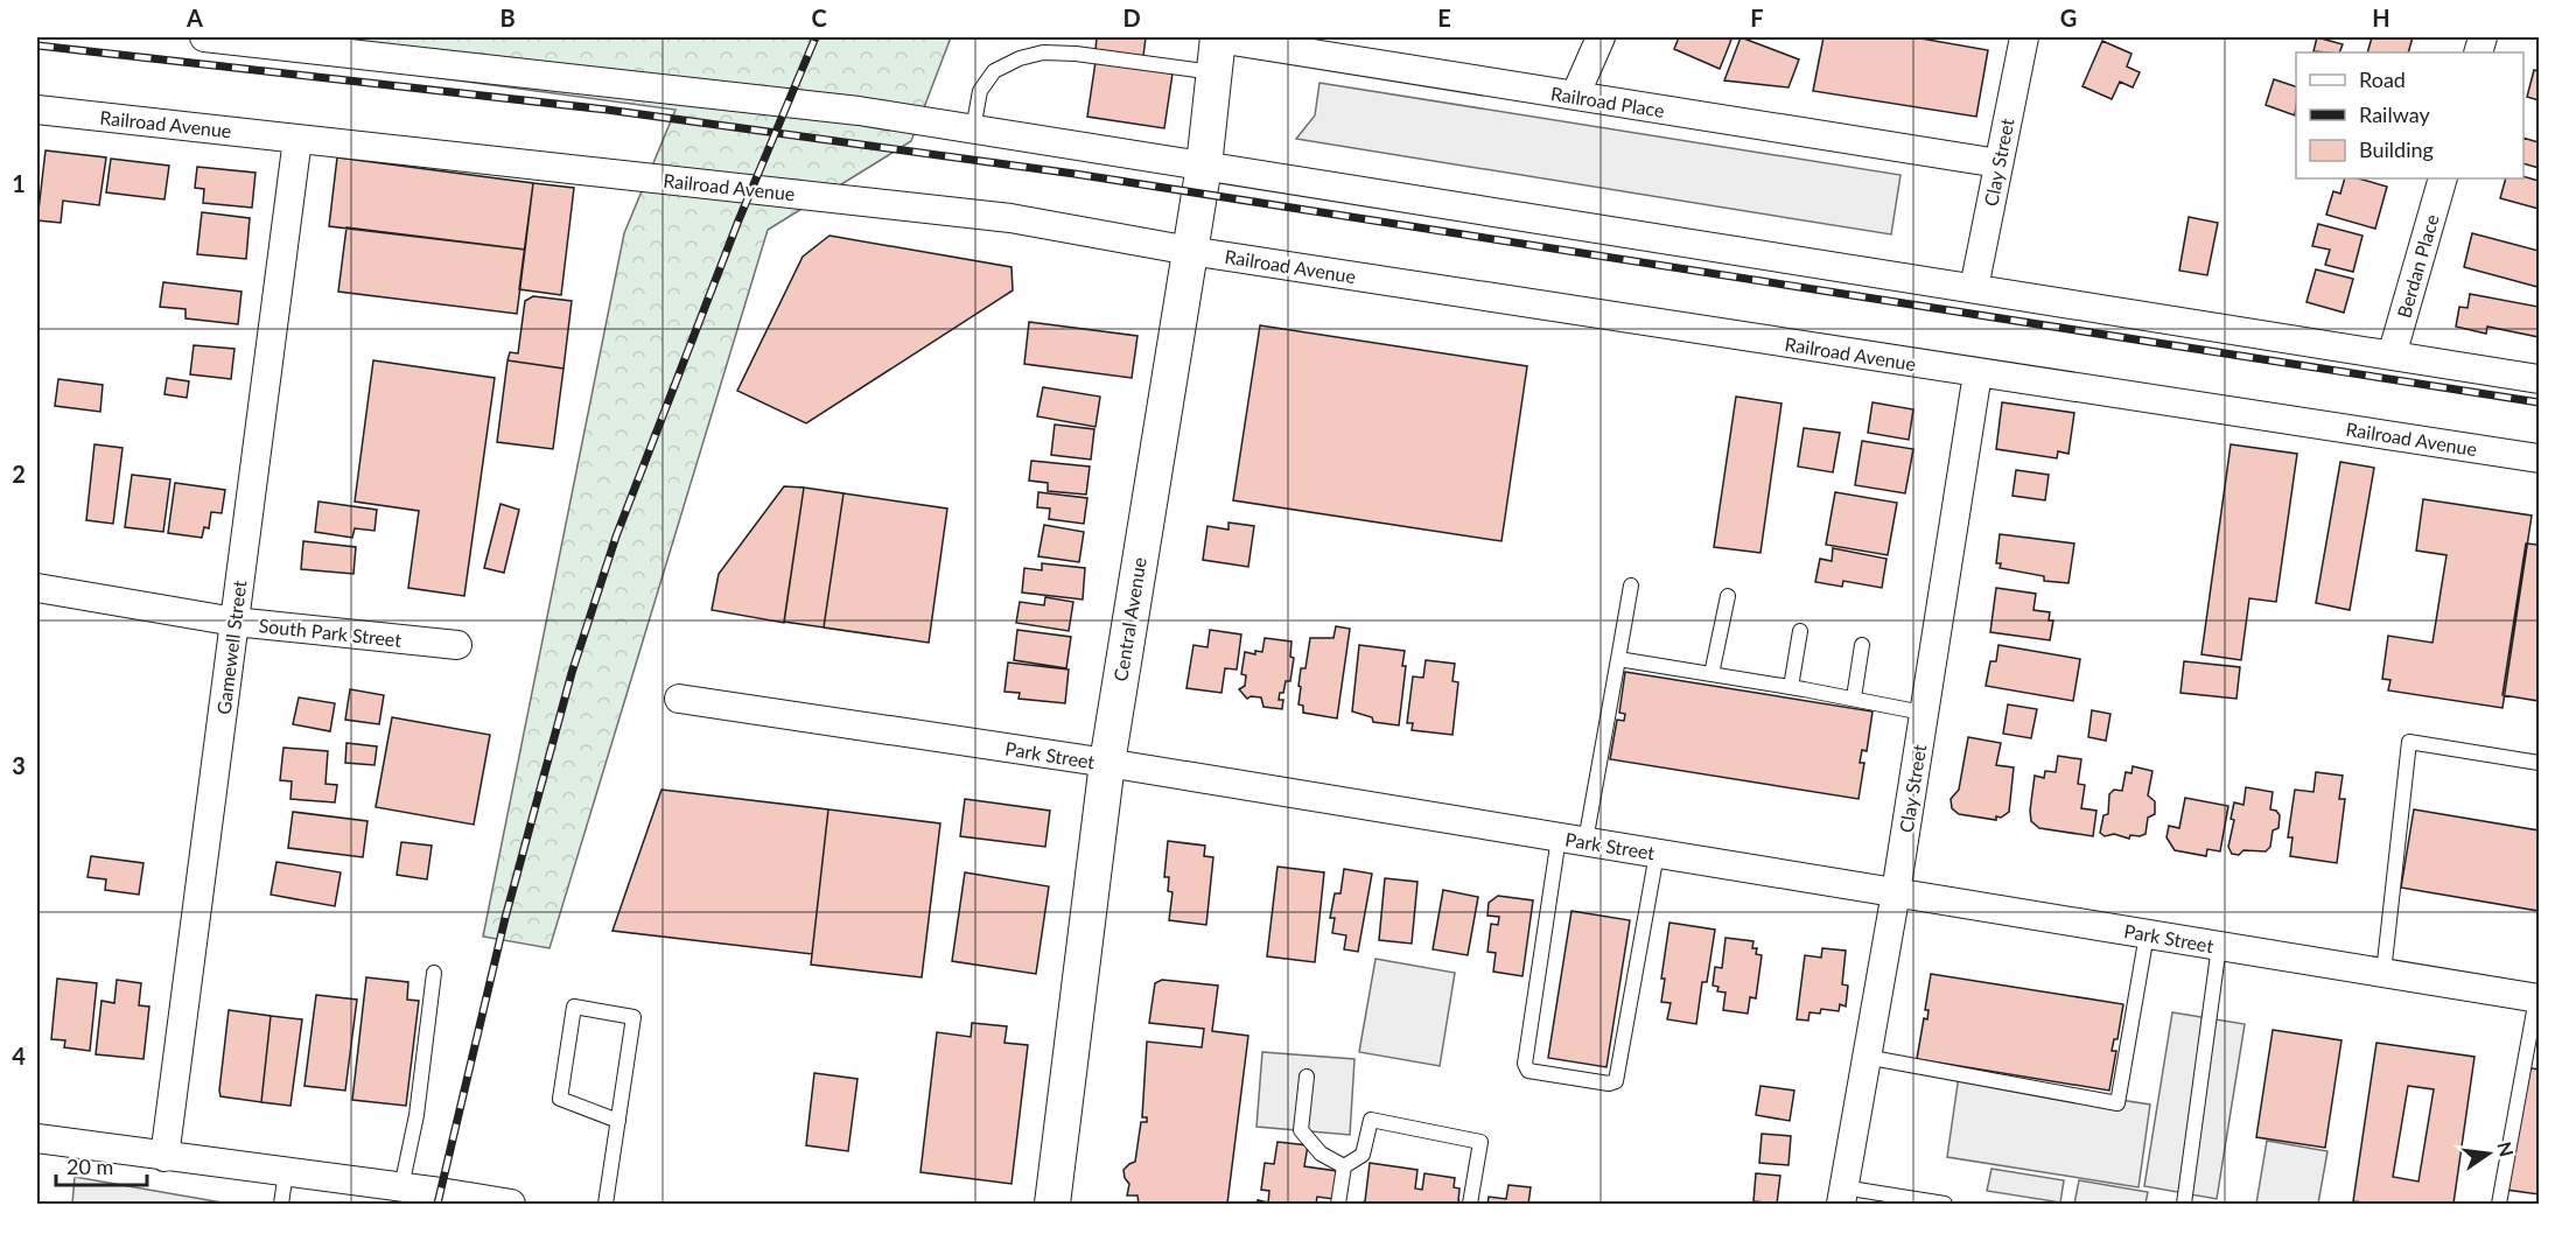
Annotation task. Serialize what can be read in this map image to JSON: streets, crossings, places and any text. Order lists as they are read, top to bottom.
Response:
{
  "streets": {
    "street": [
      "Railroad Place",
      "Railroad Avenue",
      "Clay Street",
      "Berdan Place",
      "Central Avenue",
      "South Park Street",
      "Gamewell Street",
      "Park Street"
    ]
  },
  "crossings": [
    ["Railroad Place", "Clay Street"],
    ["Railroad Place", "Central Avenue"],
    ["Railroad Avenue", "Clay Street"],
    ["Railroad Avenue", "Central Avenue"],
    ["Railroad Avenue", "Gamewell Street"],
    ["Clay Street", "Park Street"],
    ["Central Avenue", "Park Street"],
    ["South Park Street", "Gamewell Street"]
  ],
  "legend": ["Road", "Railway", "Building"],
  "scale_bar": "20 m",
  "north": "right",
  "grid": {
    "columns": [
      "A",
      "B",
      "C",
      "D",
      "E",
      "F",
      "G",
      "H"
    ],
    "rows": [
      "1",
      "2",
      "3",
      "4"
    ]
  }
}
